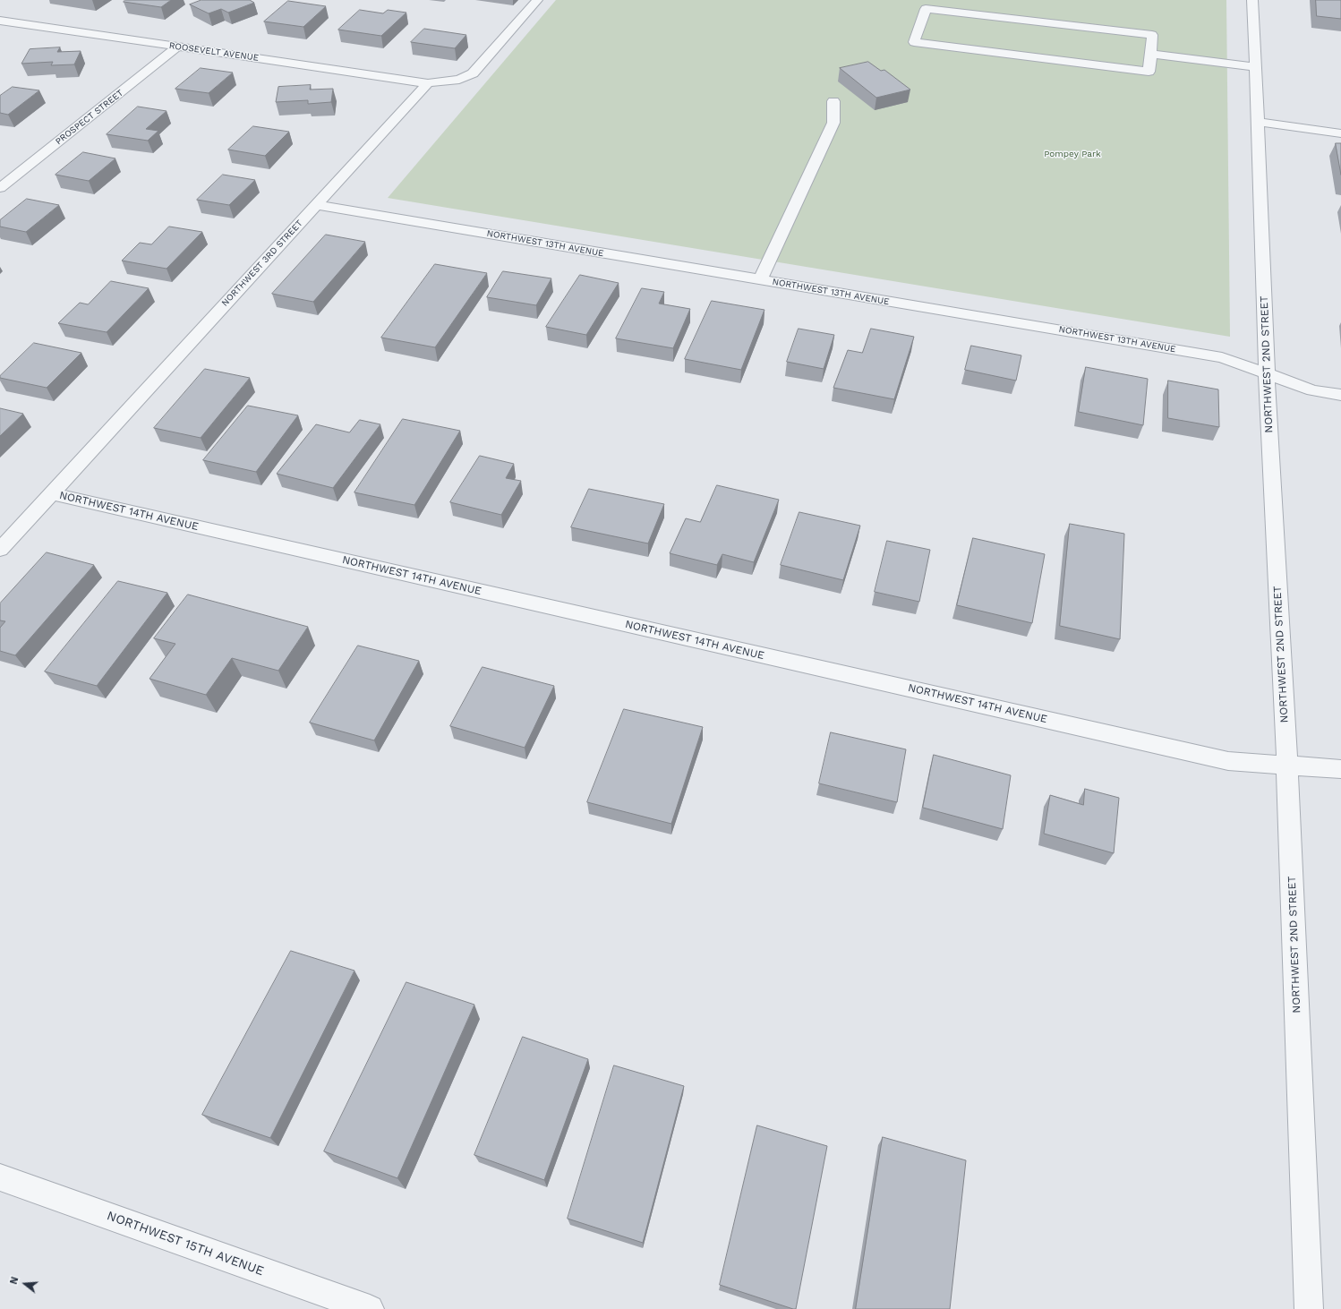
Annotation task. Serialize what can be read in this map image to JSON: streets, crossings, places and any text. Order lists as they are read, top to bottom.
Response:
{
  "streets": {
    "street": [
      "ROOSEVELT AVENUE",
      "PROSPECT STREET",
      "NORTHWEST 13TH AVENUE",
      "NORTHWEST 3RD STREET",
      "NORTHWEST 2ND STREET",
      "NORTHWEST 14TH AVENUE",
      "NORTHWEST 15TH AVENUE"
    ]
  },
  "crossings": [
    ["ROOSEVELT AVENUE", "PROSPECT STREET"],
    ["ROOSEVELT AVENUE", "NORTHWEST 3RD STREET"],
    ["NORTHWEST 13TH AVENUE", "NORTHWEST 3RD STREET"],
    ["NORTHWEST 13TH AVENUE", "NORTHWEST 2ND STREET"],
    ["NORTHWEST 3RD STREET", "NORTHWEST 14TH AVENUE"],
    ["NORTHWEST 2ND STREET", "NORTHWEST 14TH AVENUE"]
  ],
  "parks": ["Pompey Park"],
  "north": "left"
}
